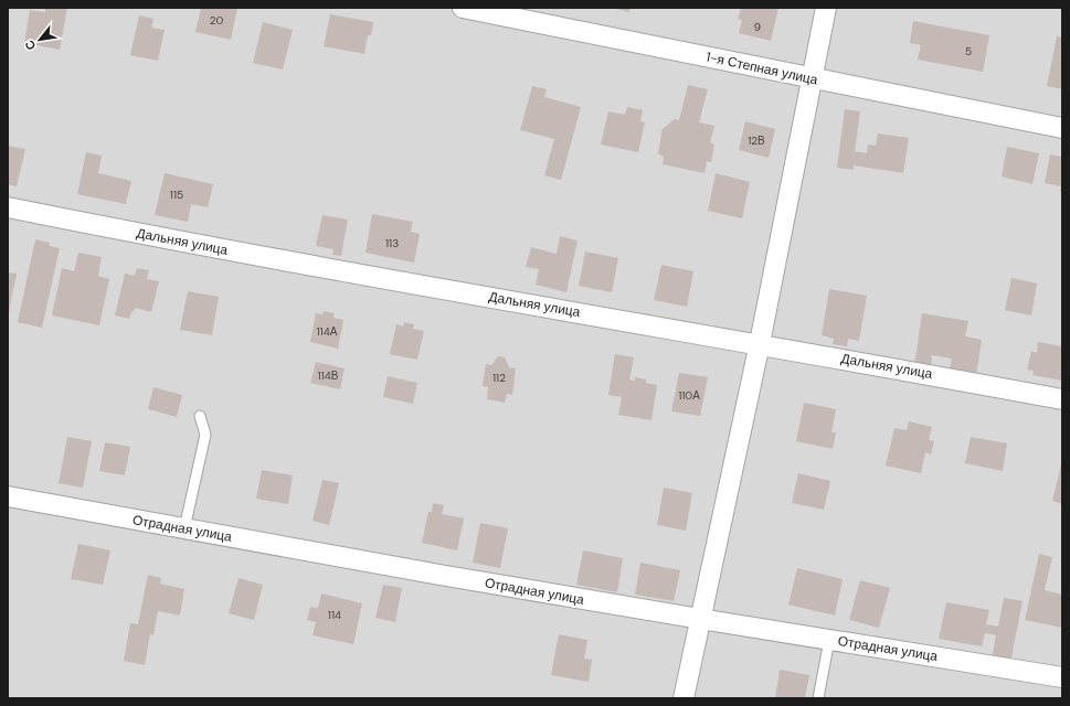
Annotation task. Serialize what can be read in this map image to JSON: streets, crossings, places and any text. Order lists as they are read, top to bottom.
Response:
{
  "streets": {
    "street": ["1-я Степная улица", "Дальняя улица", "Отрадная улица"]
  },
  "house_numbers": [
    "20",
    "9",
    "5",
    "12В",
    "115",
    "113",
    "114А",
    "114В",
    "112",
    "110А",
    "114"
  ],
  "north": "bottom left"
}
